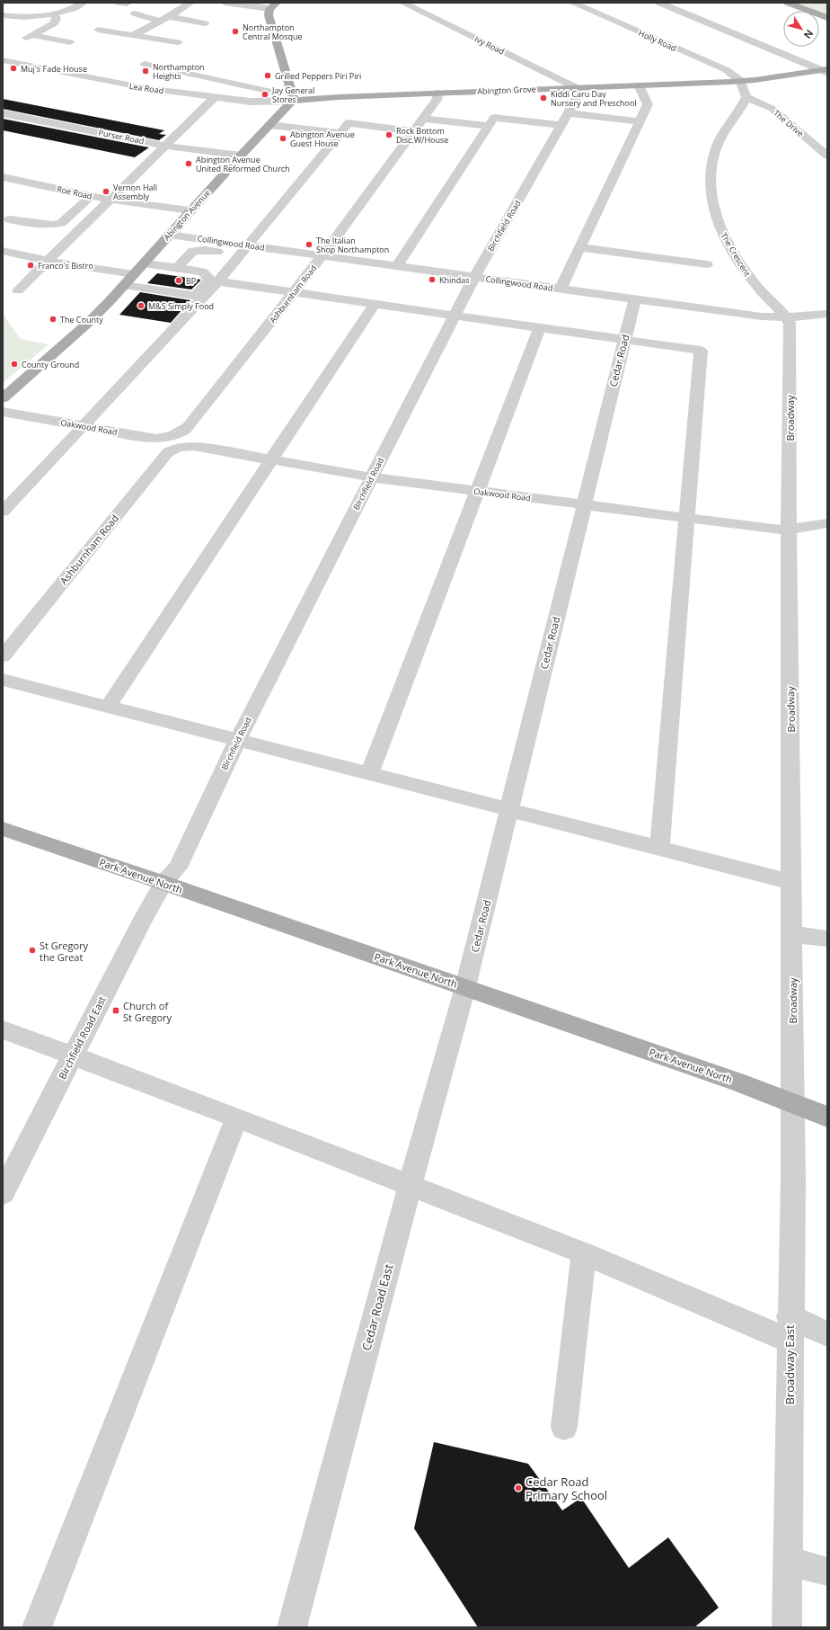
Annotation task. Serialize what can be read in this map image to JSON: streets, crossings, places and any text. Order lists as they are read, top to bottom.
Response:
{
  "streets": {
    "main road": ["Abington Grove", "Abington Avenue", "Park Avenue North"],
    "street": [
      "Holly Road",
      "Ivy Road",
      "Lea Road",
      "The Drive",
      "Purser Road",
      "Roe Road",
      "Birchfield Road",
      "Collingwood Road",
      "The Crescent",
      "Ashburnham Road",
      "Cedar Road",
      "Broadway",
      "Oakwood Road",
      "Birchfield Road East",
      "Cedar Road East",
      "Broadway East"
    ]
  },
  "crossings": [
    ["Holly Road", "Abington Grove"],
    ["Ivy Road", "Abington Grove"],
    ["Ivy Road", "Birchfield Road"],
    ["Lea Road", "Abington Grove"],
    ["Lea Road", "Abington Avenue"],
    ["Abington Grove", "Abington Avenue"],
    ["Abington Grove", "Birchfield Road"],
    ["Abington Grove", "Ashburnham Road"],
    ["The Drive", "The Crescent"],
    ["Purser Road", "Abington Avenue"],
    ["Roe Road", "Abington Avenue"],
    ["Abington Avenue", "Collingwood Road"],
    ["Birchfield Road", "Collingwood Road"],
    ["Birchfield Road", "Oakwood Road"],
    ["Birchfield Road", "Park Avenue North"],
    ["Birchfield Road", "Birchfield Road East"],
    ["Collingwood Road", "The Crescent"],
    ["Collingwood Road", "Ashburnham Road"],
    ["Collingwood Road", "Cedar Road"],
    ["Collingwood Road", "Broadway"],
    ["The Crescent", "Broadway"],
    ["Ashburnham Road", "Oakwood Road"],
    ["Cedar Road", "Oakwood Road"],
    ["Cedar Road", "Park Avenue North"],
    ["Cedar Road", "Cedar Road East"],
    ["Broadway", "Oakwood Road"],
    ["Broadway", "Park Avenue North"],
    ["Broadway", "Broadway East"],
    ["Park Avenue North", "Birchfield Road East"],
    ["Park Avenue North", "Cedar Road East"],
    ["Park Avenue North", "Broadway East"]
  ],
  "places": {
    "other": [
      "Northampton Central Mosque",
      "Muj's Fade House",
      "Northampton Heights",
      "Grilled Peppers Piri Piri",
      "Jay General Stores",
      "Kiddi Caru Day Nursery and Preschool",
      "Rock Bottom Disc.W/House",
      "Abington Avenue Guest House",
      "Abington Avenue United Reformed Church",
      "Vernon Hall Assembly",
      "The Italian Shop Northampton",
      "Franco's Bistro",
      "Khindas",
      "BP",
      "M&S Simply Food",
      "The County",
      "County Ground",
      "St Gregory the Great",
      "Cedar Road Primary School"
    ],
    "transit": ["Church of St Gregory"]
  },
  "north": "bottom right"
}
